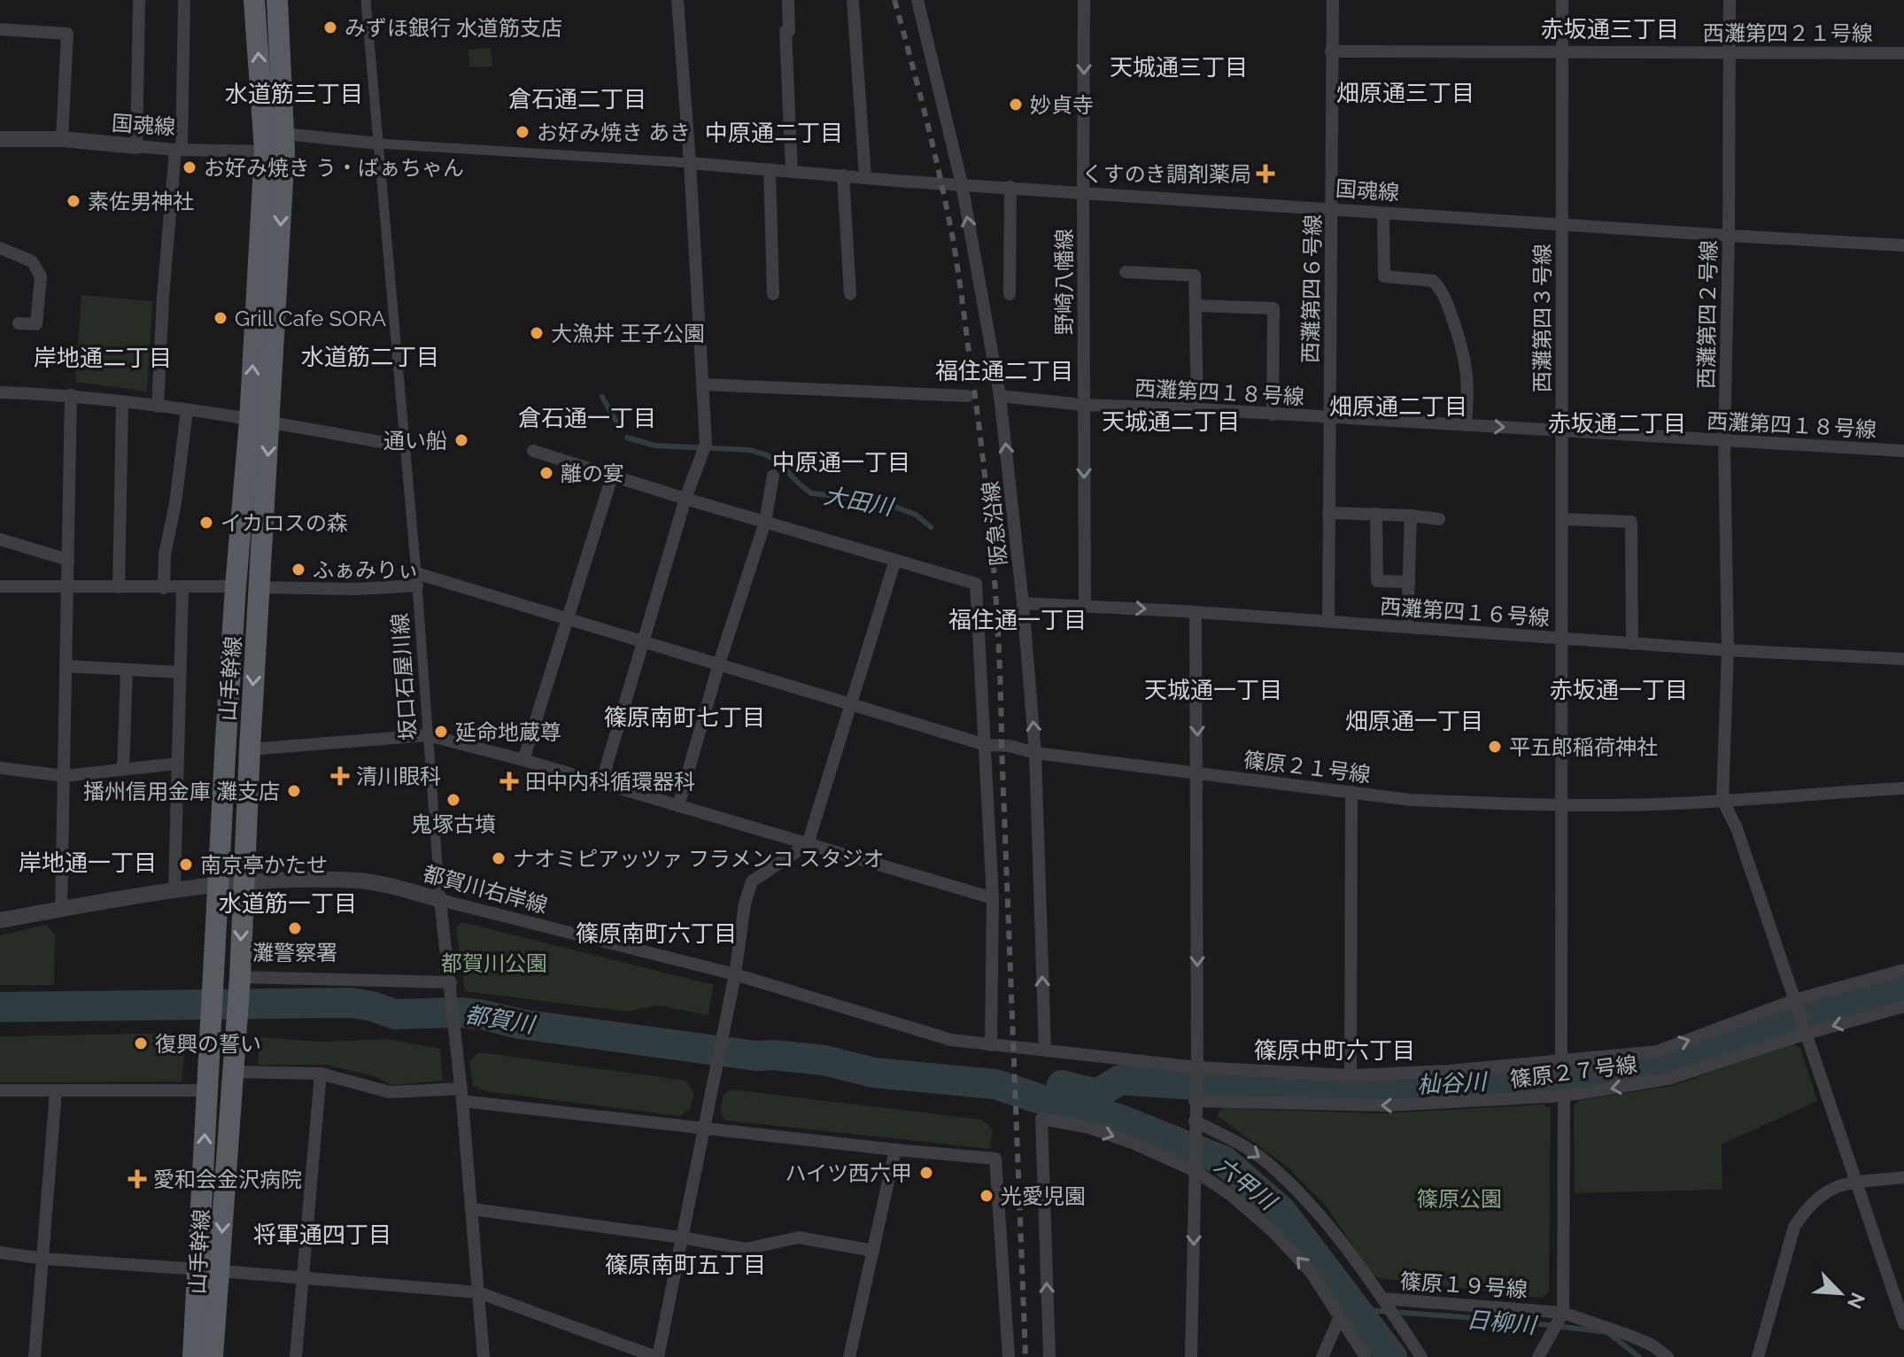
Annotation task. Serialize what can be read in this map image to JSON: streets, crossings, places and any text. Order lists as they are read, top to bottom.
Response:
{
  "streets": {
    "main road": ["山手幹線"],
    "street": [
      "西灘第四２１号線",
      "国魂線",
      "野崎八幡線",
      "西灘第四６号線",
      "西灘第四２号線",
      "西灘第四３号線",
      "西灘第四１８号線",
      "阪急沿線",
      "西灘第四１６号線",
      "坂口石屋川線",
      "篠原２１号線",
      "都賀川右岸線",
      "篠原２７号線",
      "篠原１９号線"
    ]
  },
  "crossings": [
    ["西灘第四２１号線", "西灘第四６号線"],
    ["西灘第四２１号線", "西灘第四２号線"],
    ["西灘第四２１号線", "西灘第四３号線"],
    ["国魂線", "野崎八幡線"],
    ["国魂線", "西灘第四６号線"],
    ["国魂線", "西灘第四２号線"],
    ["国魂線", "西灘第四３号線"],
    ["国魂線", "阪急沿線"],
    ["国魂線", "坂口石屋川線"],
    ["国魂線", "山手幹線"],
    ["野崎八幡線", "西灘第四１８号線"],
    ["野崎八幡線", "西灘第四１６号線"],
    ["西灘第四６号線", "西灘第四１８号線"],
    ["西灘第四６号線", "西灘第四１６号線"],
    ["西灘第四２号線", "西灘第四１８号線"],
    ["西灘第四２号線", "西灘第四１６号線"],
    ["西灘第四２号線", "篠原２１号線"],
    ["西灘第四３号線", "西灘第四１８号線"],
    ["西灘第四３号線", "西灘第四１６号線"],
    ["西灘第四３号線", "篠原２１号線"],
    ["西灘第四３号線", "篠原２７号線"],
    ["西灘第四１８号線", "阪急沿線"],
    ["阪急沿線", "西灘第四１６号線"],
    ["阪急沿線", "篠原２１号線"],
    ["坂口石屋川線", "篠原２１号線"],
    ["坂口石屋川線", "都賀川右岸線"],
    ["山手幹線", "篠原２１号線"],
    ["山手幹線", "都賀川右岸線"]
  ],
  "one_way": ["野崎八幡線"],
  "districts": [
    "赤坂通三丁目",
    "天城通三丁目",
    "畑原通三丁目",
    "水道筋三丁目",
    "倉石通二丁目",
    "中原通二丁目",
    "水道筋二丁目",
    "岸地通二丁目",
    "福住通二丁目",
    "畑原通二丁目",
    "倉石通一丁目",
    "天城通二丁目",
    "赤坂通二丁目",
    "中原通一丁目",
    "福住通一丁目",
    "天城通一丁目",
    "赤坂通一丁目",
    "篠原南町七丁目",
    "畑原通一丁目",
    "岸地通一丁目",
    "水道筋一丁目",
    "篠原南町六丁目",
    "篠原中町六丁目",
    "将軍通四丁目",
    "篠原南町五丁目"
  ],
  "water": [
    "大田川",
    "都賀川",
    "杣谷川",
    "六甲川",
    "日柳川"
  ],
  "parks": ["都賀川公園", "篠原公園"],
  "places": {
    "other": [
      "みずほ銀行 水道筋支店",
      "妙貞寺",
      "お好み焼き あき",
      "お好み焼き う・ばぁちゃん",
      "素佐男神社",
      "Grill Cafe SORA",
      "大漁丼 王子公園",
      "通い船",
      "離の宴",
      "イカロスの森",
      "ふぁみりぃ",
      "延命地蔵尊",
      "平五郎稲荷神社",
      "播州信用金庫 灘支店",
      "鬼塚古墳",
      "ナオミピアッツァ フラメンコ スタジオ",
      "南京亭かたせ",
      "灘警察署",
      "復興の誓い",
      "ハイツ西六甲",
      "光愛児園"
    ],
    "health": [
      "くすのき調剤薬局",
      "清川眼科",
      "田中内科循環器科",
      "愛和会金沢病院"
    ]
  },
  "north": "bottom right"
}
